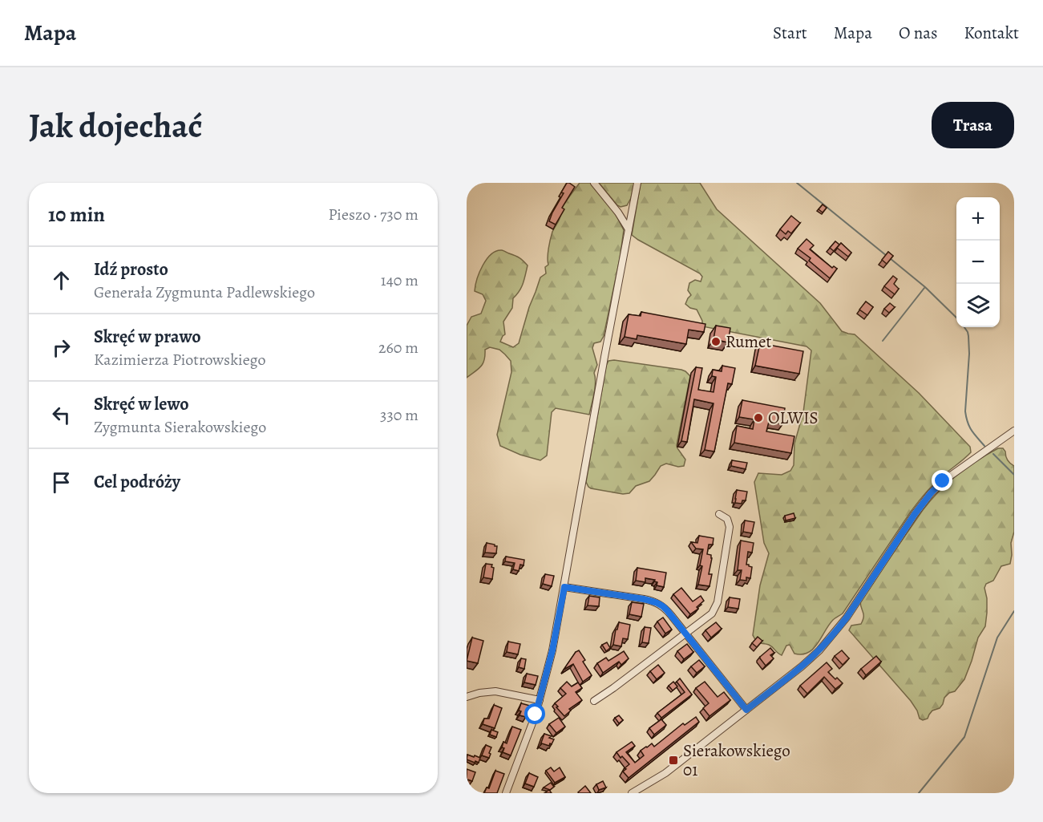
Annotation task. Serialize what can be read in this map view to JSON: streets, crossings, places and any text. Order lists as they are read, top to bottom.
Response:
{
  "places": {
    "other": ["Rumet", "OLWIS"],
    "transit": ["Sierakowskiego 01"]
  },
  "page": {
    "header": "Mapa",
    "nav": [
      "Start",
      "Mapa",
      "O nas",
      "Kontakt"
    ],
    "buttons": "Trasa",
    "title": "Jak dojechać",
    "heading": ["10 min", "Pieszo · 730 m"],
    "map_buttons": ["+", "−"],
    "list": [
      ["Idź prosto", "Generała Zygmunta Padlewskiego", "140 m"],
      ["Skręć w prawo", "Kazimierza Piotrowskiego", "260 m"],
      ["Skręć w lewo", "Zygmunta Sierakowskiego", "330 m"],
      "Cel podróży"
    ]
  }
}
